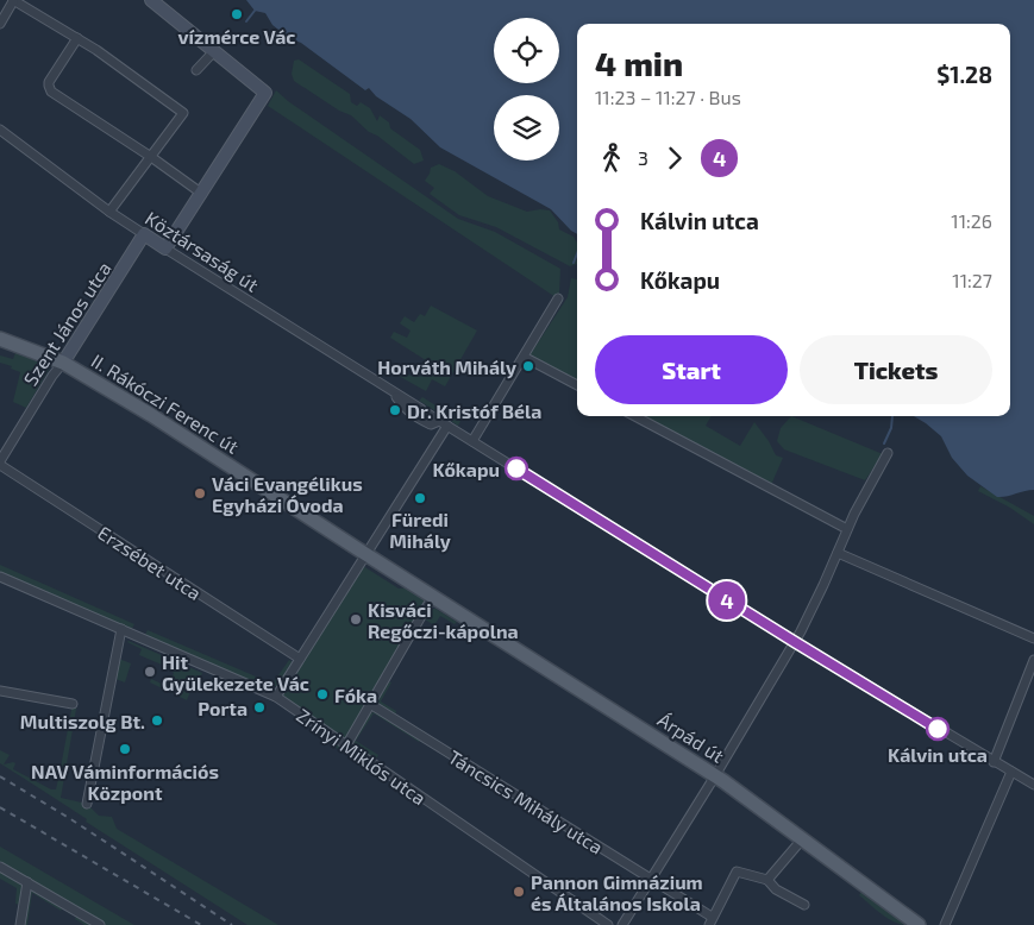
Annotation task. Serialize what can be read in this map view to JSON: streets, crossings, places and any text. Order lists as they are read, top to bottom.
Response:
{
  "streets": {
    "main road": ["II. Rákóczi Ferenc út", "Árpád út"],
    "street": [
      "Köztársaság út",
      "Szent János utca",
      "Erzsébet utca",
      "Zrínyi Miklós utca",
      "Táncsics Mihály utca"
    ]
  },
  "crossings": [
    ["Köztársaság út", "Szent János utca"],
    ["Szent János utca", "II. Rákóczi Ferenc út"],
    ["Szent János utca", "Erzsébet utca"],
    ["II. Rákóczi Ferenc út", "Árpád út"]
  ],
  "places": [
    "vízmérce Vác",
    "Horváth Mihály",
    "Dr. Kristóf Béla",
    "Kőkapu",
    "Váci Evangélikus Egyházi Óvoda",
    "Füredi Mihály",
    "Kisváci Regőczi-kápolna",
    "Hit Gyülekezete Vác",
    "Fóka",
    "Porta",
    "Multiszolg Bt.",
    "Kálvin utca",
    "NAV Váminformációs Központ",
    "Pannon Gimnázium és Általános Iskola"
  ],
  "lines": ["bus line 4"],
  "page": {
    "on_map": "4",
    "heading": ["4 min", "11:23 – 11:27 · Bus", "$1.28"],
    "legs": ["3", "4"],
    "list": [
      {
        "name": "Kálvin utca",
        "value": "11:26"
      },
      {
        "name": "Kőkapu",
        "value": "11:27"
      }
    ],
    "buttons": ["Start", "Tickets"]
  }
}
